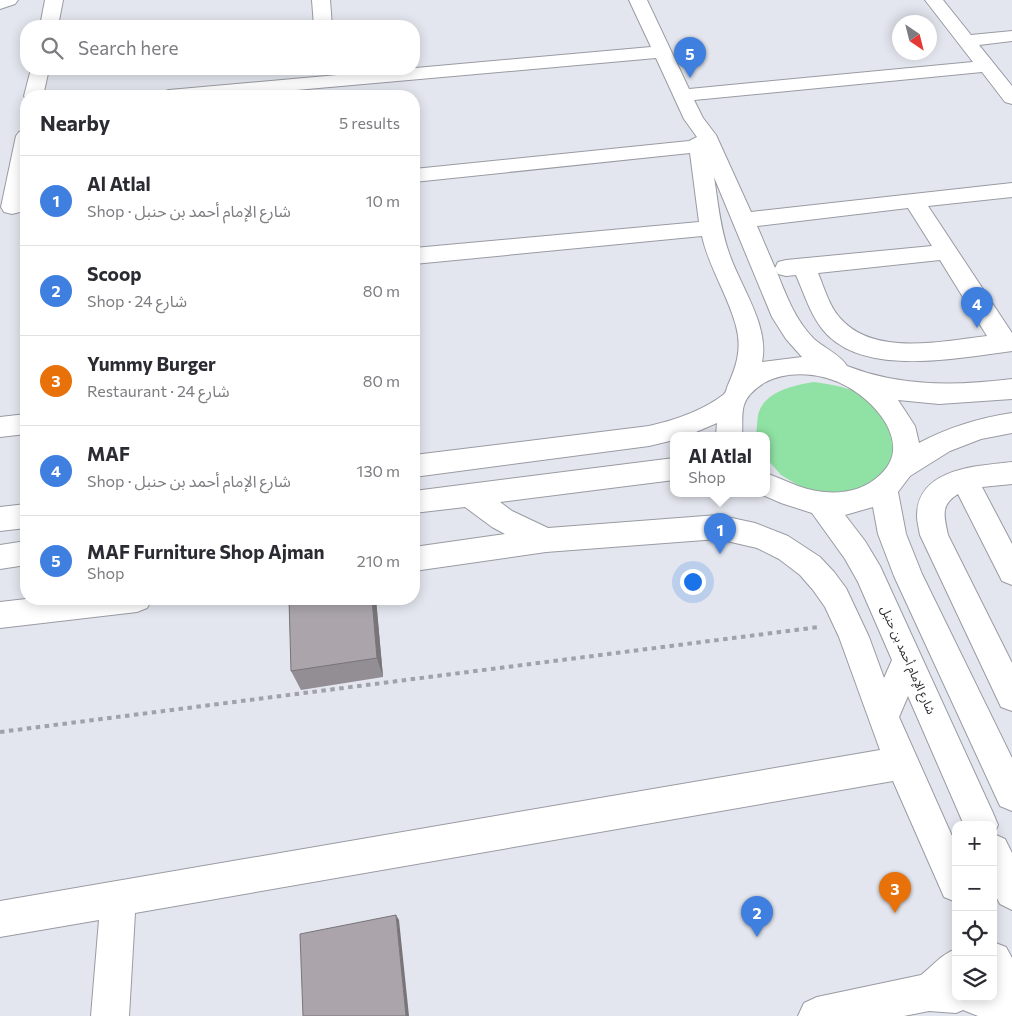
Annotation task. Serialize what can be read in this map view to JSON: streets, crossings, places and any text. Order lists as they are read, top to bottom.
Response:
{
  "streets": {
    "street": ["شارع الإمام أحمد بن حنبل"]
  },
  "north": "bottom right",
  "page": {
    "search": "Search here",
    "pins": [
      "5",
      "4",
      "1",
      "3",
      "2"
    ],
    "heading": ["Nearby", "5 results"],
    "list": [
      {
        "mark": "1",
        "name": "Al Atlal",
        "note": "Shop · شارع الإمام أحمد بن حنبل",
        "value": "10 m"
      },
      {
        "mark": "2",
        "name": "Scoop",
        "note": "Shop · شارع 24",
        "value": "80 m"
      },
      {
        "mark": "3",
        "name": "Yummy Burger",
        "note": "Restaurant · شارع 24",
        "value": "80 m"
      },
      {
        "mark": "4",
        "name": "MAF",
        "note": "Shop · شارع الإمام أحمد بن حنبل",
        "value": "130 m"
      },
      {
        "mark": "5",
        "name": "MAF Furniture Shop Ajman",
        "note": "Shop",
        "value": "210 m"
      }
    ],
    "popup": ["Al Atlal", "Shop"],
    "map_buttons": ["+", "−"]
  }
}
